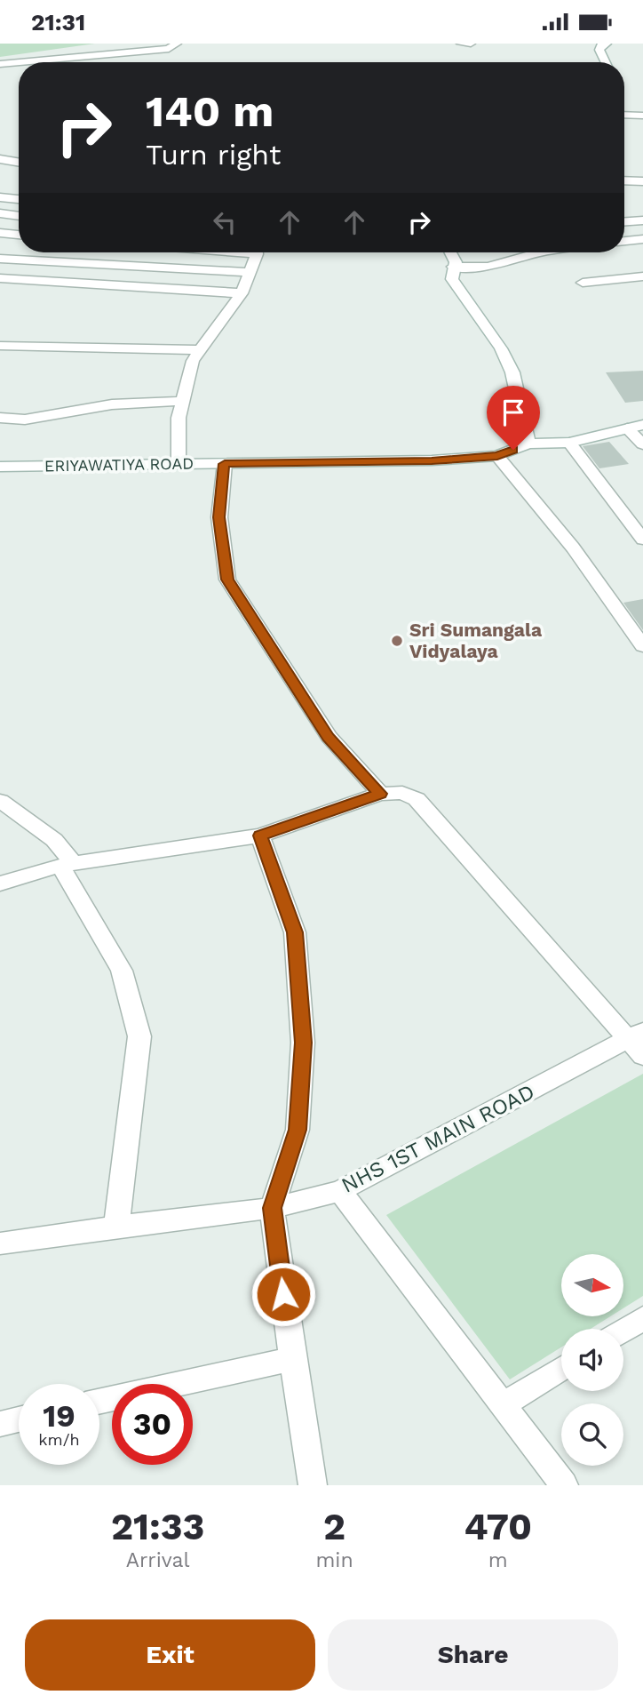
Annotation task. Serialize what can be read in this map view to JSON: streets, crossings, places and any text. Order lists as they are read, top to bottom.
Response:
{
  "streets": {
    "street": ["ERIYAWATIYA ROAD", "NHS 1ST MAIN ROAD"]
  },
  "places": ["Sri Sumangala Vidyalaya"],
  "north": "right",
  "page": {
    "status": "21:31",
    "turn": ["140 m", "Turn right"],
    "speed": "19 km/h",
    "limit": "30",
    "eta": [
      "21:33",
      "Arrival",
      "2",
      "min",
      "470",
      "m"
    ],
    "buttons": ["Exit", "Share"]
  }
}
